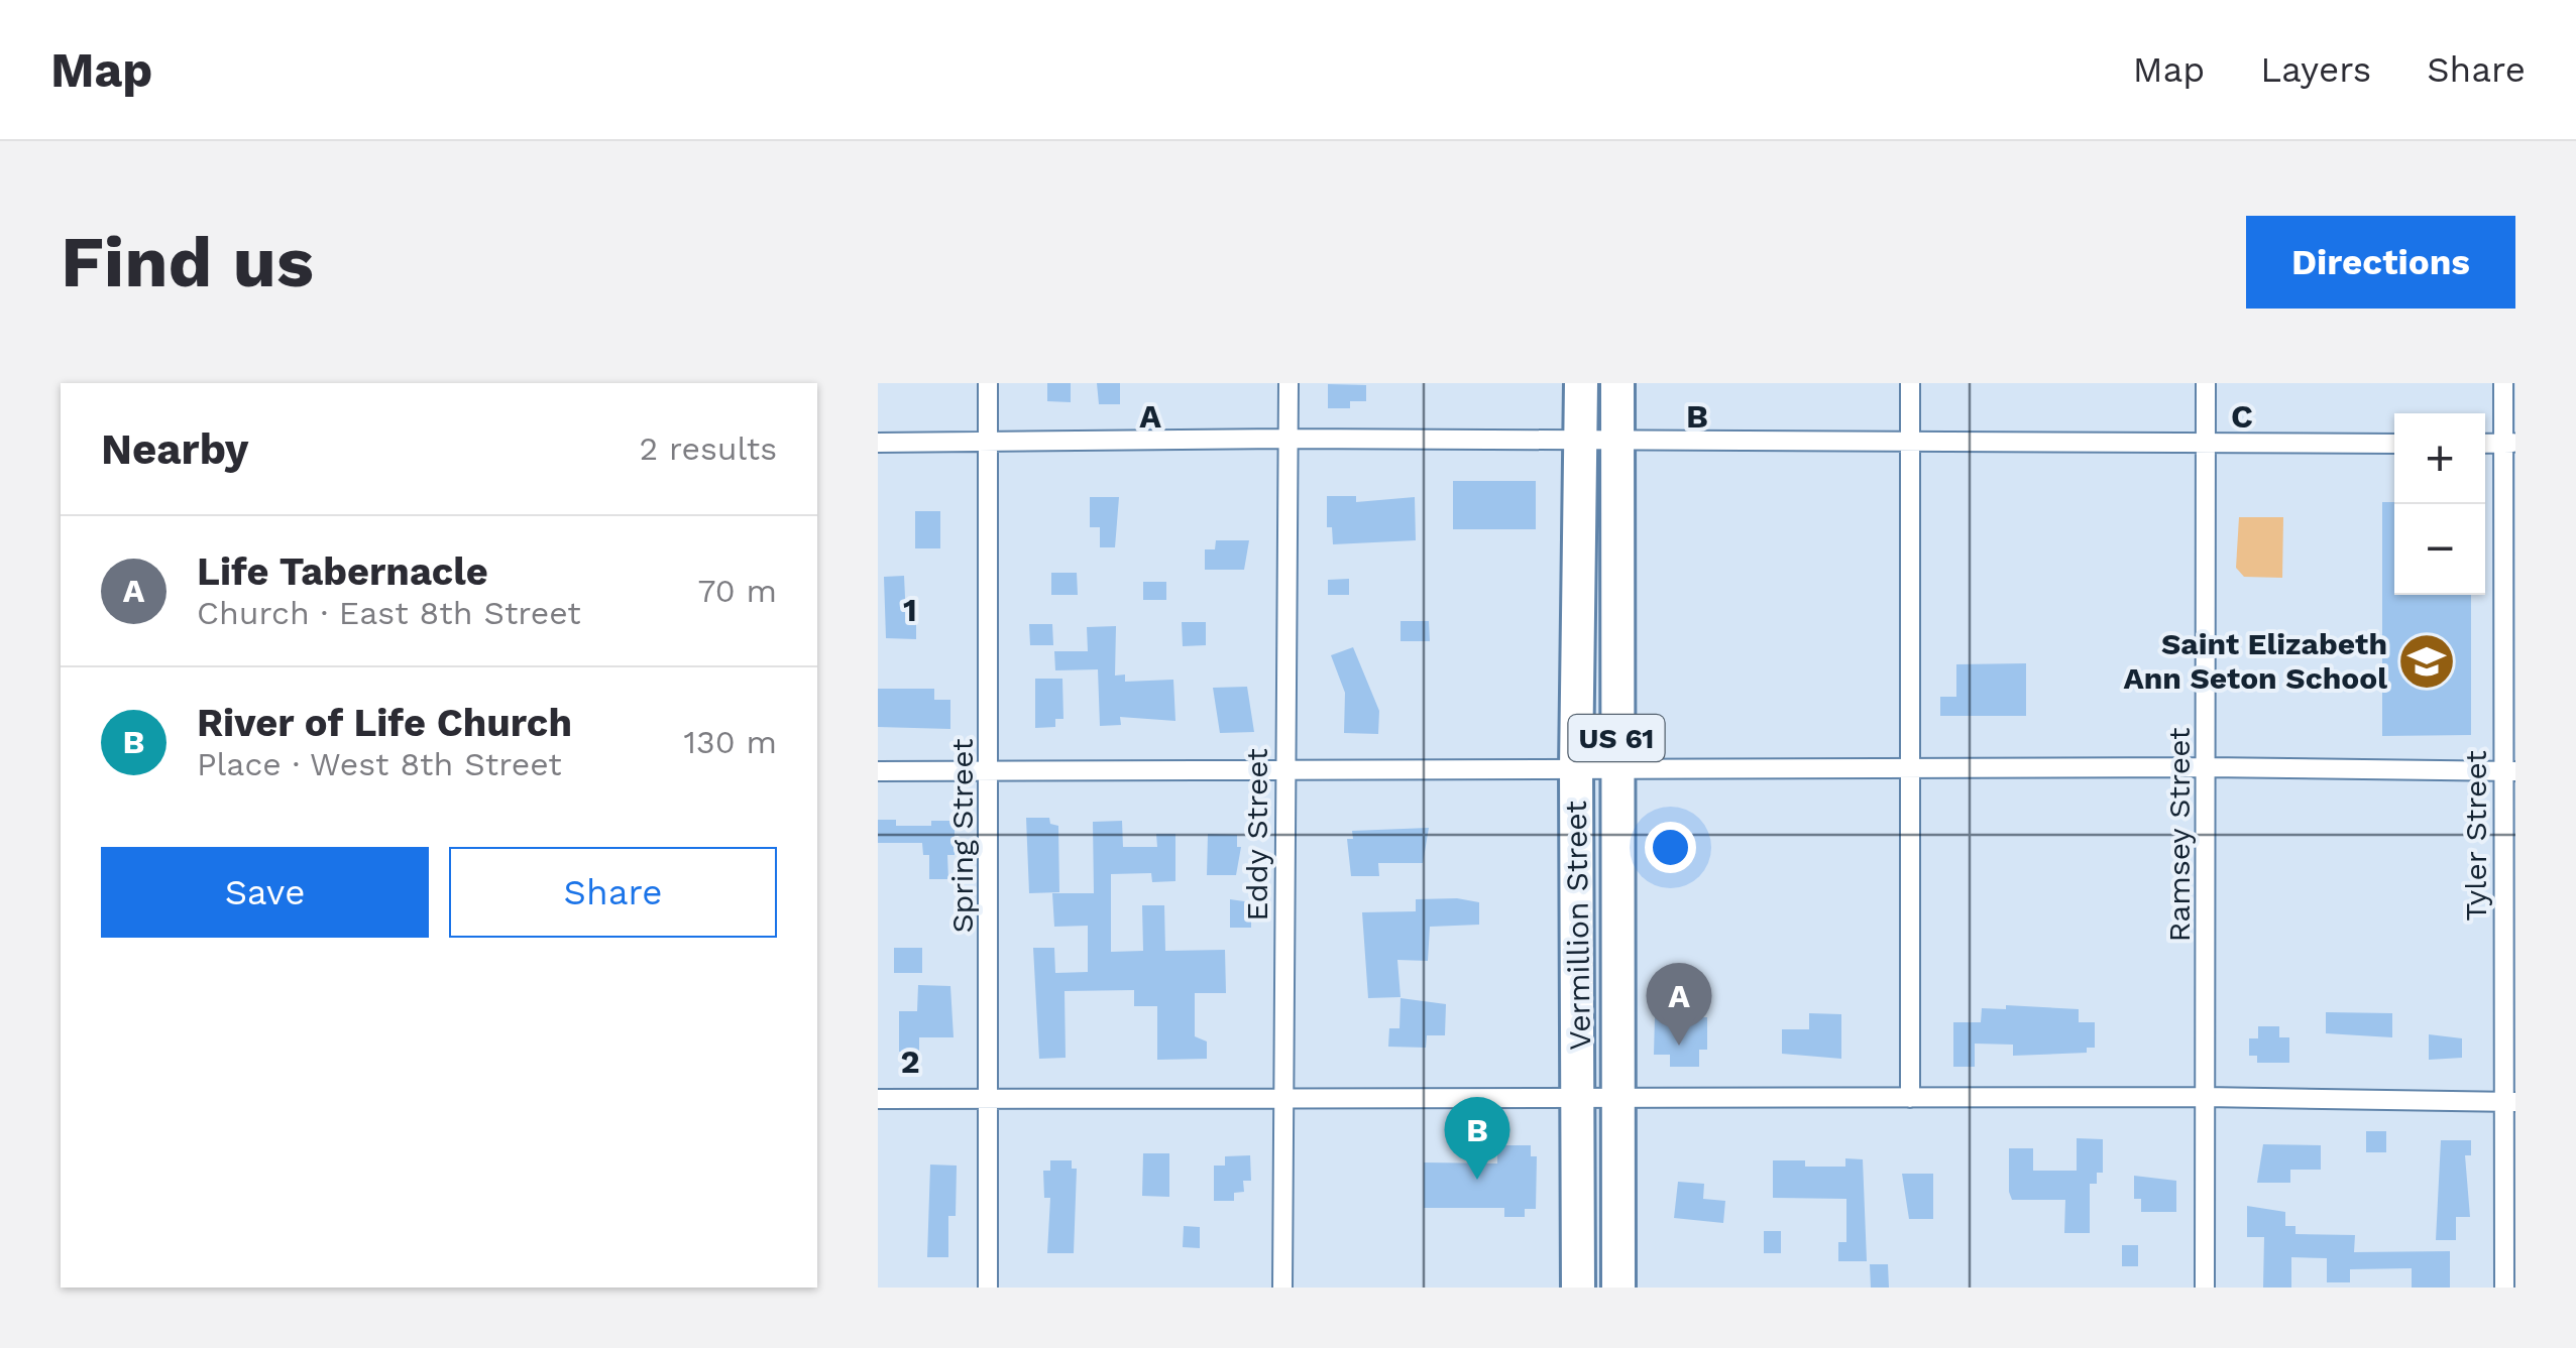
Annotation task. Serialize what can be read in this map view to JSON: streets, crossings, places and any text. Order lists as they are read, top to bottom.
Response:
{
  "streets": {
    "highway": ["US 61", "Vermillion Street"],
    "street": [
      "Eddy Street",
      "Ramsey Street",
      "Spring Street",
      "Tyler Street"
    ]
  },
  "places": {
    "school or university": ["Saint Elizabeth Ann Seton School"]
  },
  "page": {
    "header": "Map",
    "nav": ["Map", "Layers", "Share"],
    "buttons": [
      "Directions",
      ["Save", "Share"]
    ],
    "title": "Find us",
    "heading": ["Nearby", "2 results"],
    "map_buttons": ["+", "−"],
    "list": [
      {
        "mark": "A",
        "name": "Life Tabernacle",
        "note": "Church · East 8th Street",
        "value": "70 m"
      },
      {
        "mark": "B",
        "name": "River of Life Church",
        "note": "Place · West 8th Street",
        "value": "130 m"
      }
    ],
    "pins": ["A", "B"]
  },
  "grid": {
    "columns": ["A", "B", "C"],
    "rows": ["1", "2"]
  }
}
